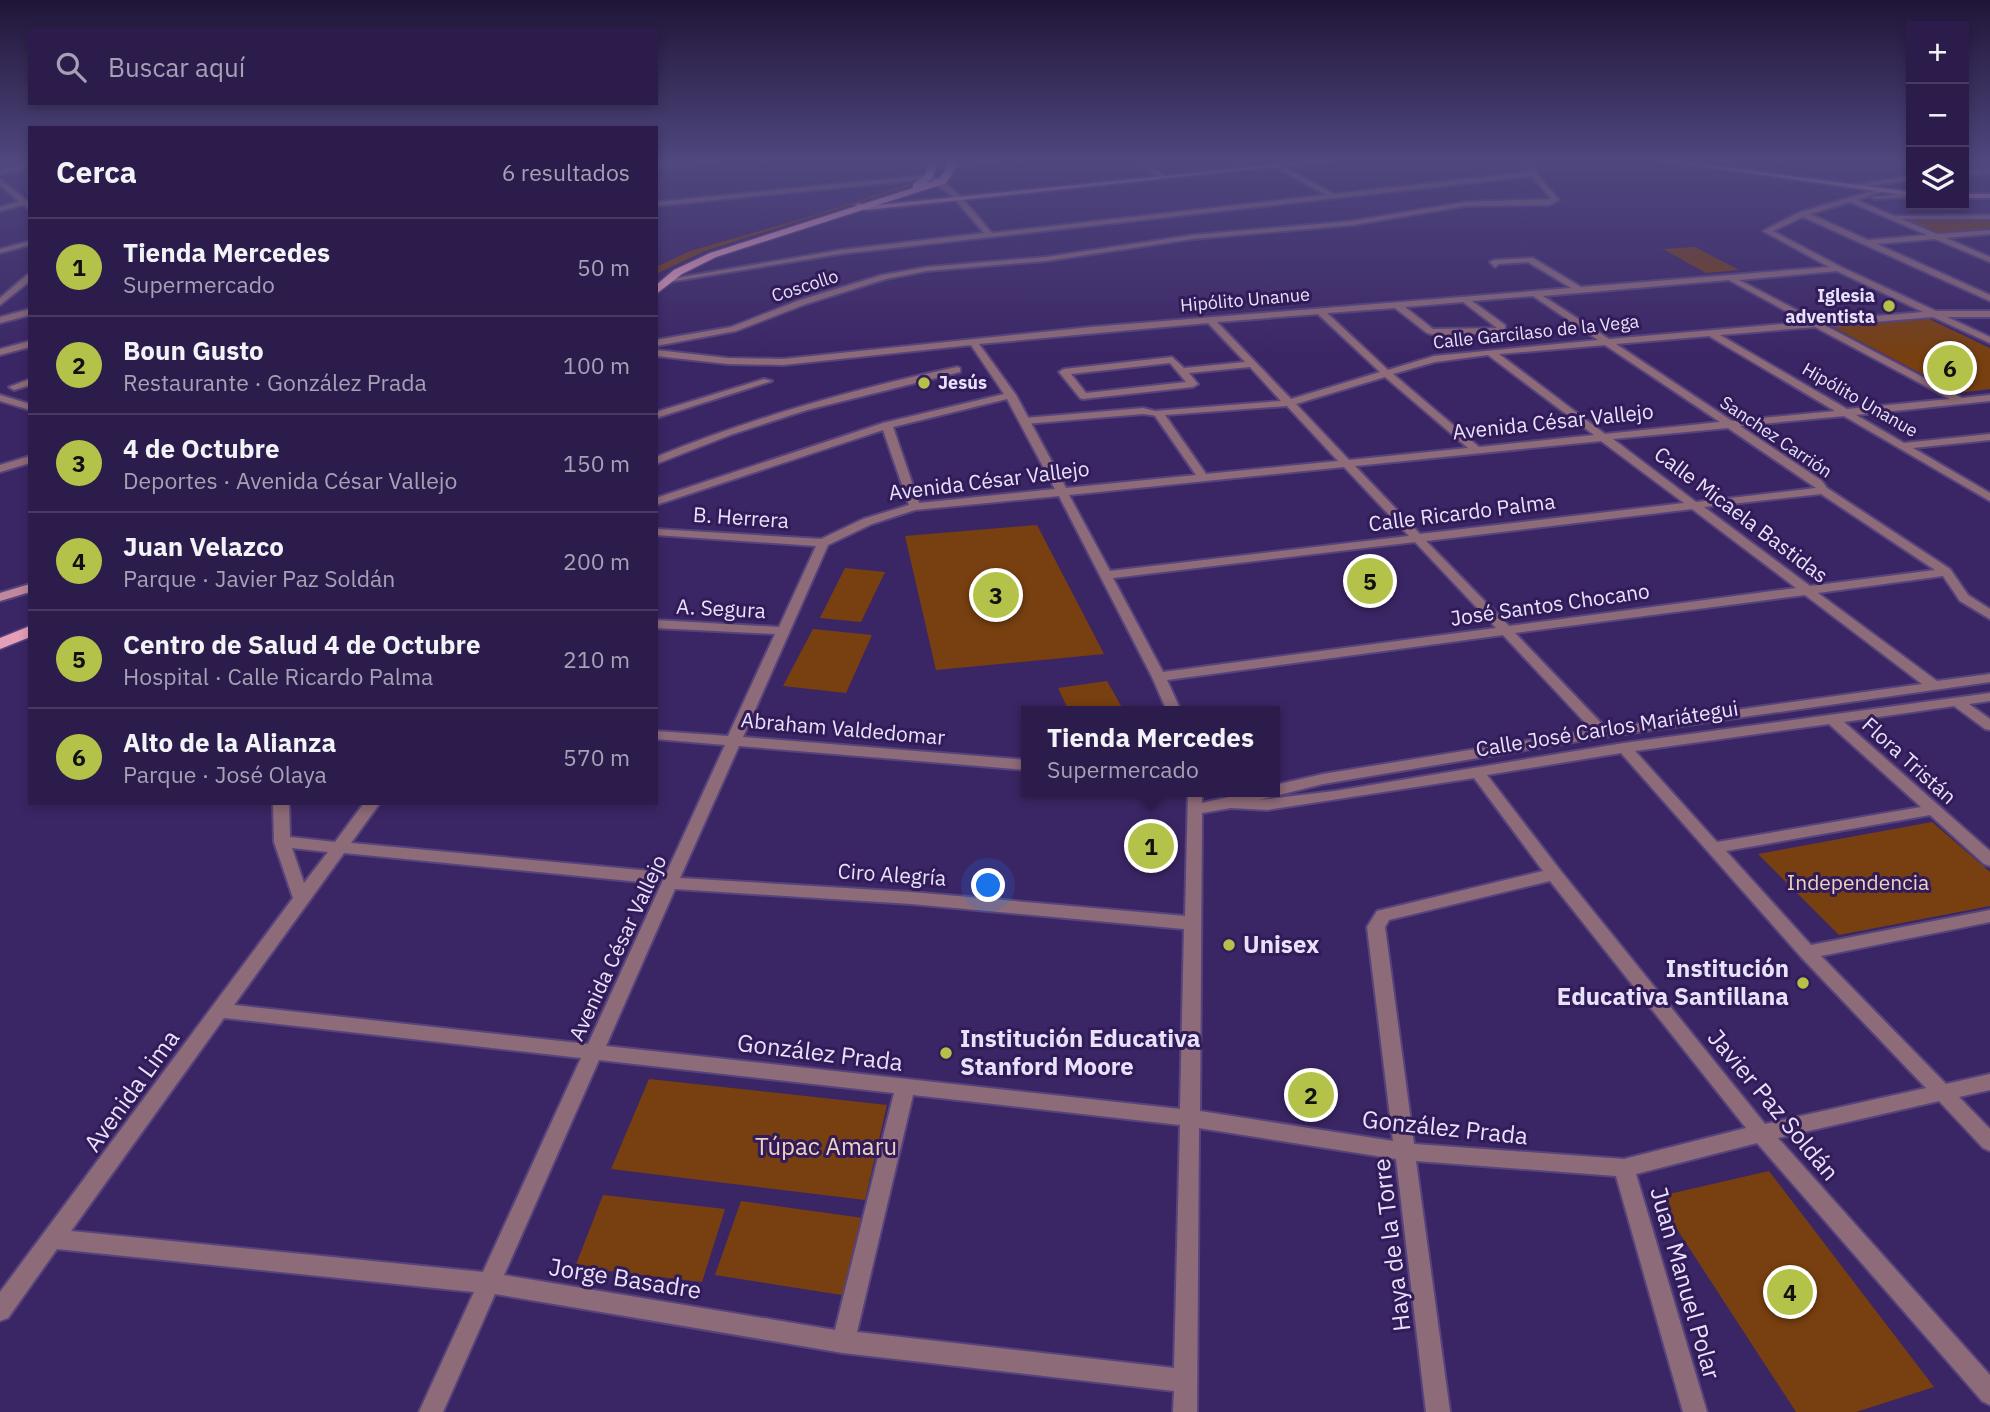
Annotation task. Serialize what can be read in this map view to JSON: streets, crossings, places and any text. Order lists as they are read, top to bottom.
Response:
{
  "streets": {
    "street": [
      "Coscollo",
      "Hipólito Unanue",
      "Calle Garcilaso de la Vega",
      "Avenida César Vallejo",
      "Sanchez Carrión",
      "Calle Ricardo Palma",
      "Calle Micaela Bastidas",
      "B. Herrera",
      "José Santos Chocano",
      "A. Segura",
      "Abraham Valdedomar",
      "Calle José Carlos Mariátegui",
      "Flora Tristán",
      "Ciro Alegría",
      "González Prada",
      "Avenida Lima",
      "Javier Paz Soldán",
      "Haya de la Torre",
      "Jorge Basadre",
      "Juan Manuel Polar"
    ]
  },
  "crossings": [
    ["Hipólito Unanue", "Calle Garcilaso de la Vega"],
    ["Hipólito Unanue", "Avenida César Vallejo"],
    ["Hipólito Unanue", "Sanchez Carrión"],
    ["Calle Garcilaso de la Vega", "Sanchez Carrión"],
    ["Calle Garcilaso de la Vega", "Calle Micaela Bastidas"],
    ["Avenida César Vallejo", "Sanchez Carrión"],
    ["Avenida César Vallejo", "Calle Micaela Bastidas"],
    ["Avenida César Vallejo", "B. Herrera"],
    ["Avenida César Vallejo", "A. Segura"],
    ["Avenida César Vallejo", "Abraham Valdedomar"],
    ["Avenida César Vallejo", "Ciro Alegría"],
    ["Avenida César Vallejo", "González Prada"],
    ["Avenida César Vallejo", "Jorge Basadre"],
    ["Sanchez Carrión", "Calle Ricardo Palma"],
    ["Sanchez Carrión", "José Santos Chocano"],
    ["Calle Ricardo Palma", "Calle Micaela Bastidas"],
    ["Calle Micaela Bastidas", "José Santos Chocano"],
    ["Calle Micaela Bastidas", "Calle José Carlos Mariátegui"],
    ["Calle José Carlos Mariátegui", "Flora Tristán"],
    ["Calle José Carlos Mariátegui", "Ciro Alegría"],
    ["Calle José Carlos Mariátegui", "González Prada"],
    ["Calle José Carlos Mariátegui", "Javier Paz Soldán"],
    ["Calle José Carlos Mariátegui", "Jorge Basadre"],
    ["González Prada", "Avenida Lima"],
    ["González Prada", "Javier Paz Soldán"],
    ["González Prada", "Haya de la Torre"],
    ["González Prada", "Juan Manuel Polar"],
    ["Avenida Lima", "Jorge Basadre"],
    ["Javier Paz Soldán", "Haya de la Torre"]
  ],
  "parks": ["Independencia", "Túpac Amaru"],
  "places": [
    "Iglesia adventista",
    "Jesús",
    "Unisex",
    "Institución Educativa Santillana",
    "Institución Educativa Stanford Moore"
  ],
  "page": {
    "map_buttons": ["+", "−"],
    "search": "Buscar aquí",
    "heading": ["Cerca", "6 resultados"],
    "list": [
      {
        "mark": "1",
        "name": "Tienda Mercedes",
        "note": "Supermercado",
        "value": "50 m"
      },
      {
        "mark": "2",
        "name": "Boun Gusto",
        "note": "Restaurante · González Prada",
        "value": "100 m"
      },
      {
        "mark": "3",
        "name": "4 de Octubre",
        "note": "Deportes · Avenida César Vallejo",
        "value": "150 m"
      },
      {
        "mark": "4",
        "name": "Juan Velazco",
        "note": "Parque · Javier Paz Soldán",
        "value": "200 m"
      },
      {
        "mark": "5",
        "name": "Centro de Salud 4 de Octubre",
        "note": "Hospital · Calle Ricardo Palma",
        "value": "210 m"
      },
      {
        "mark": "6",
        "name": "Alto de la Alianza",
        "note": "Parque · José Olaya",
        "value": "570 m"
      }
    ],
    "pins": [
      "6",
      "5",
      "3",
      "1",
      "2",
      "4"
    ],
    "popup": ["Tienda Mercedes", "Supermercado"]
  }
}
